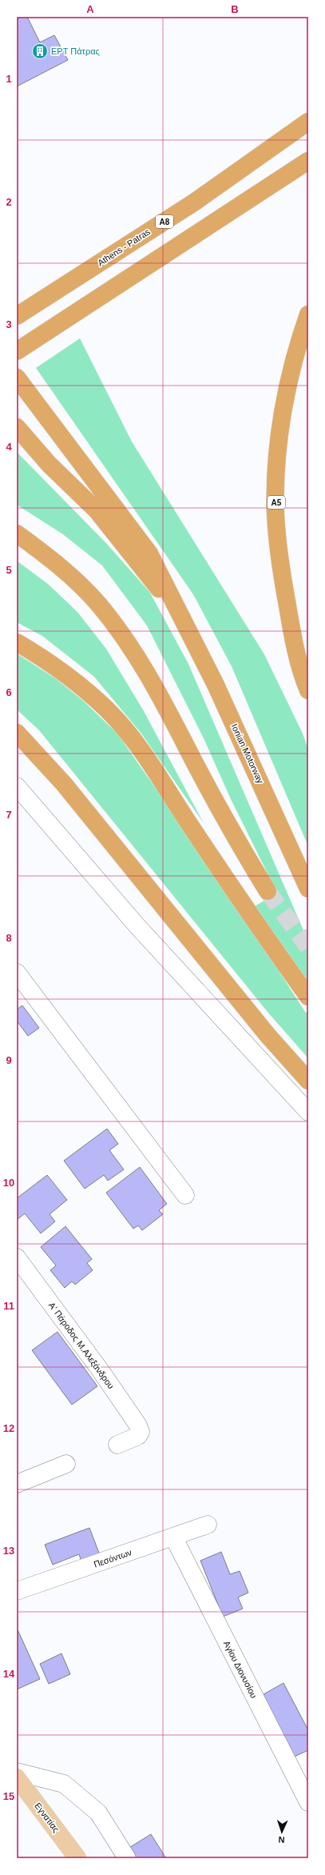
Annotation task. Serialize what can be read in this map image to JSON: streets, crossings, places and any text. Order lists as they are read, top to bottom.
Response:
{
  "streets": {
    "highway": [
      "Α8",
      "Athens - Patras",
      "Α5",
      "Ionian Motorway"
    ],
    "main road": ["Εγνατίας"],
    "street": ["Α' Πάροδος Μ.Αλεξάνδρου", "Πεσόντων", "Αγίου Διονυσίου"]
  },
  "crossings": [
    ["Πεσόντων", "Αγίου Διονυσίου"]
  ],
  "places": {
    "building": ["ΕΡΤ Πάτρας"]
  },
  "north": "bottom",
  "grid": {
    "columns": ["A", "B"],
    "rows": [
      "1",
      "2",
      "3",
      "4",
      "5",
      "6",
      "7",
      "8",
      "9",
      "10",
      "11",
      "12",
      "13",
      "14",
      "15"
    ]
  }
}
